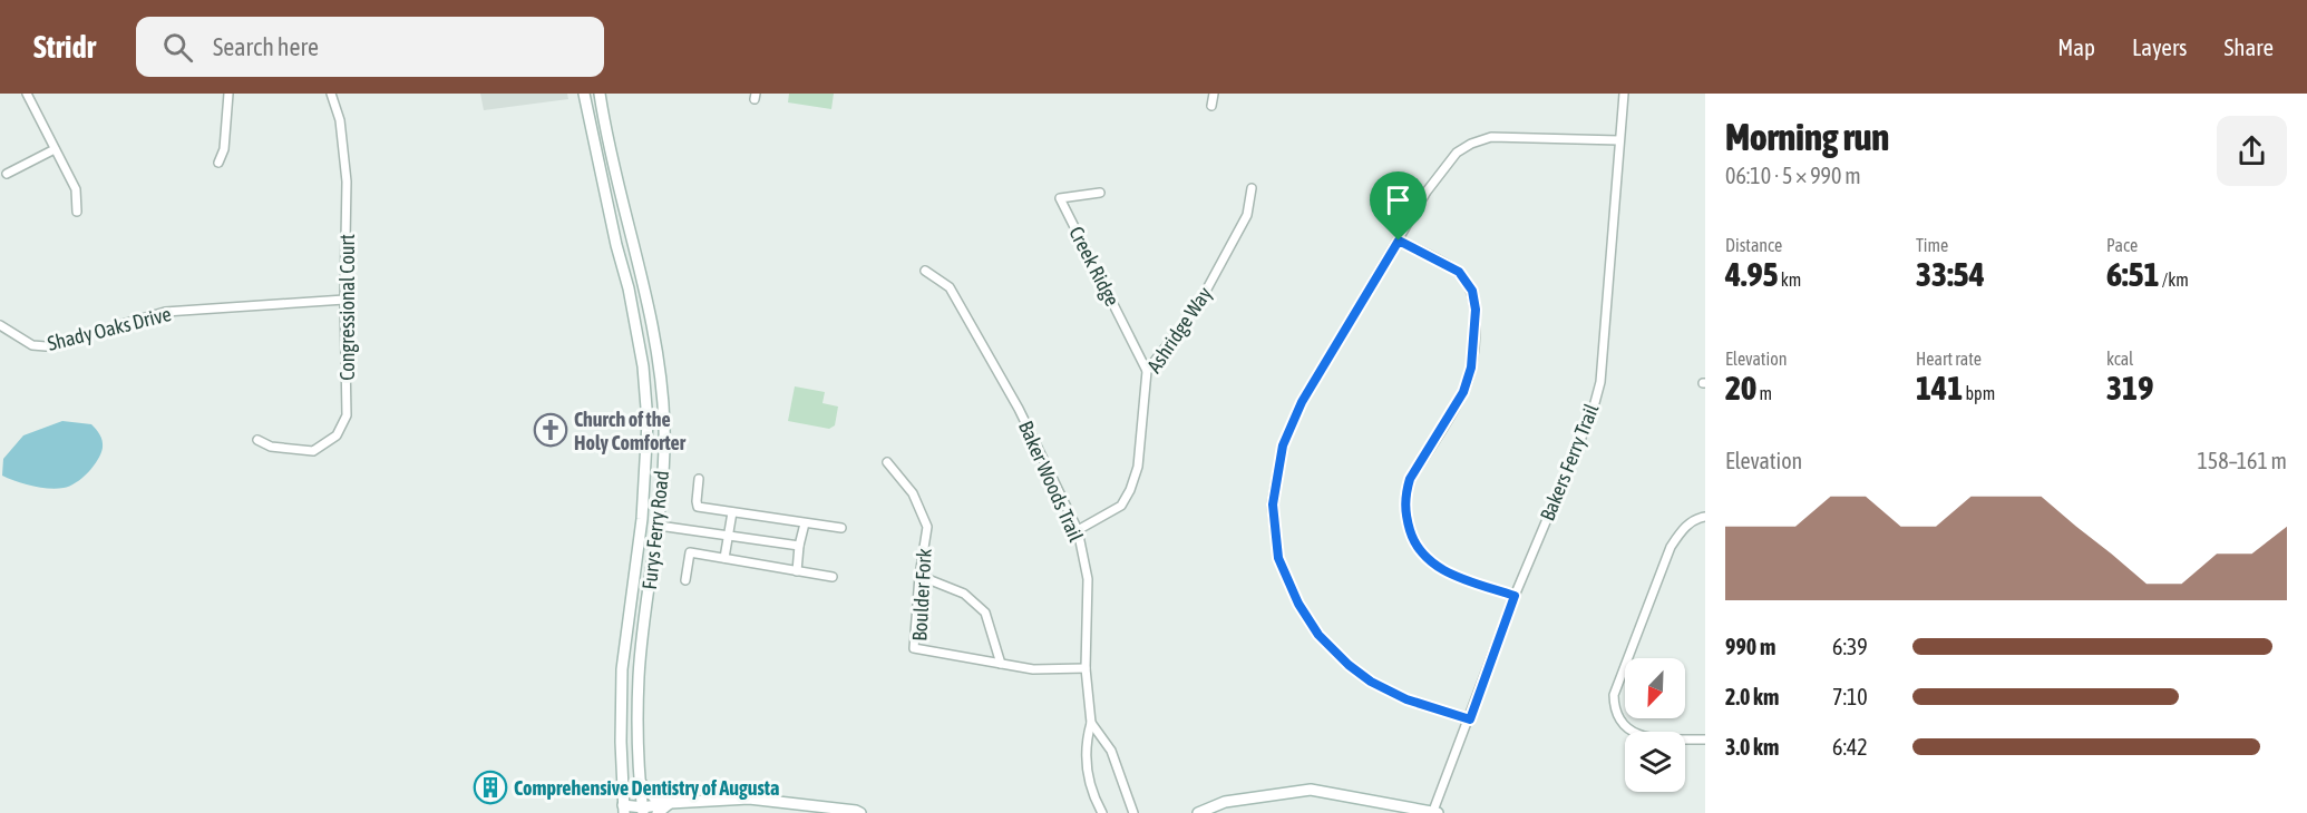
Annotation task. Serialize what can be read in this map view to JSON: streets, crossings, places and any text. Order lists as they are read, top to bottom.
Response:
{
  "streets": {
    "main road": ["Furys Ferry Road"],
    "street": [
      "Creek Ridge",
      "Congressional Court",
      "Shady Oaks Drive",
      "Ashridge Way",
      "Bakers Ferry Trail",
      "Baker Woods Trail",
      "Boulder Fork"
    ]
  },
  "crossings": [
    ["Creek Ridge", "Ashridge Way"],
    ["Congressional Court", "Shady Oaks Drive"],
    ["Ashridge Way", "Baker Woods Trail"],
    ["Baker Woods Trail", "Boulder Fork"]
  ],
  "places": {
    "church": ["Church of the Holy Comforter"],
    "building": ["Comprehensive Dentistry of Augusta"]
  },
  "north": "bottom left",
  "page": {
    "header": "Stridr",
    "search": "Search here",
    "nav": ["Map", "Layers", "Share"],
    "heading": ["Morning run", "06:10 · 5 × 990 m"],
    "stats": [
      ["Distance", "4.95 km"],
      ["Time", "33:54"],
      ["Pace", "6:51 /km"],
      ["Elevation", "20 m"],
      ["Heart rate", "141 bpm"],
      ["kcal", "319"]
    ],
    "chart": ["Elevation", "158–161 m"],
    "list": [
      {
        "name": "990 m",
        "note": "6:39"
      },
      {
        "name": "2.0 km",
        "note": "7:10"
      },
      {
        "name": "3.0 km",
        "note": "6:42"
      }
    ]
  }
}
